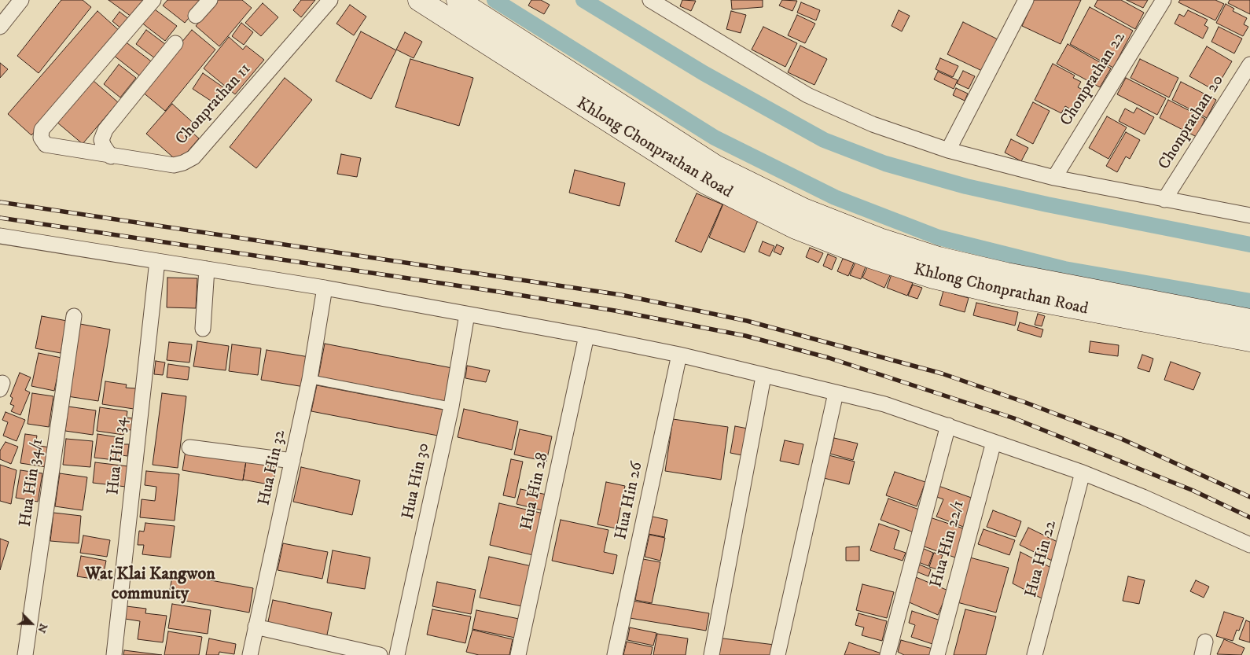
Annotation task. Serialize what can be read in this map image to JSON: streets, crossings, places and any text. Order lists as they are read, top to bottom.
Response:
{
  "streets": {
    "street": [
      "Chonprathan 22",
      "Chonprathan 11",
      "Chonprathan 20",
      "Khlong Chonprathan Road",
      "Hua Hin 34",
      "Hua Hin 32",
      "Hua Hin 30",
      "Hua Hin 34/1",
      "Hua Hin 28",
      "Hua Hin 26",
      "Hua Hin 22/1",
      "Hua Hin 22"
    ]
  },
  "districts": ["Wat Klai Kangwon community"],
  "north": "bottom right"
}
